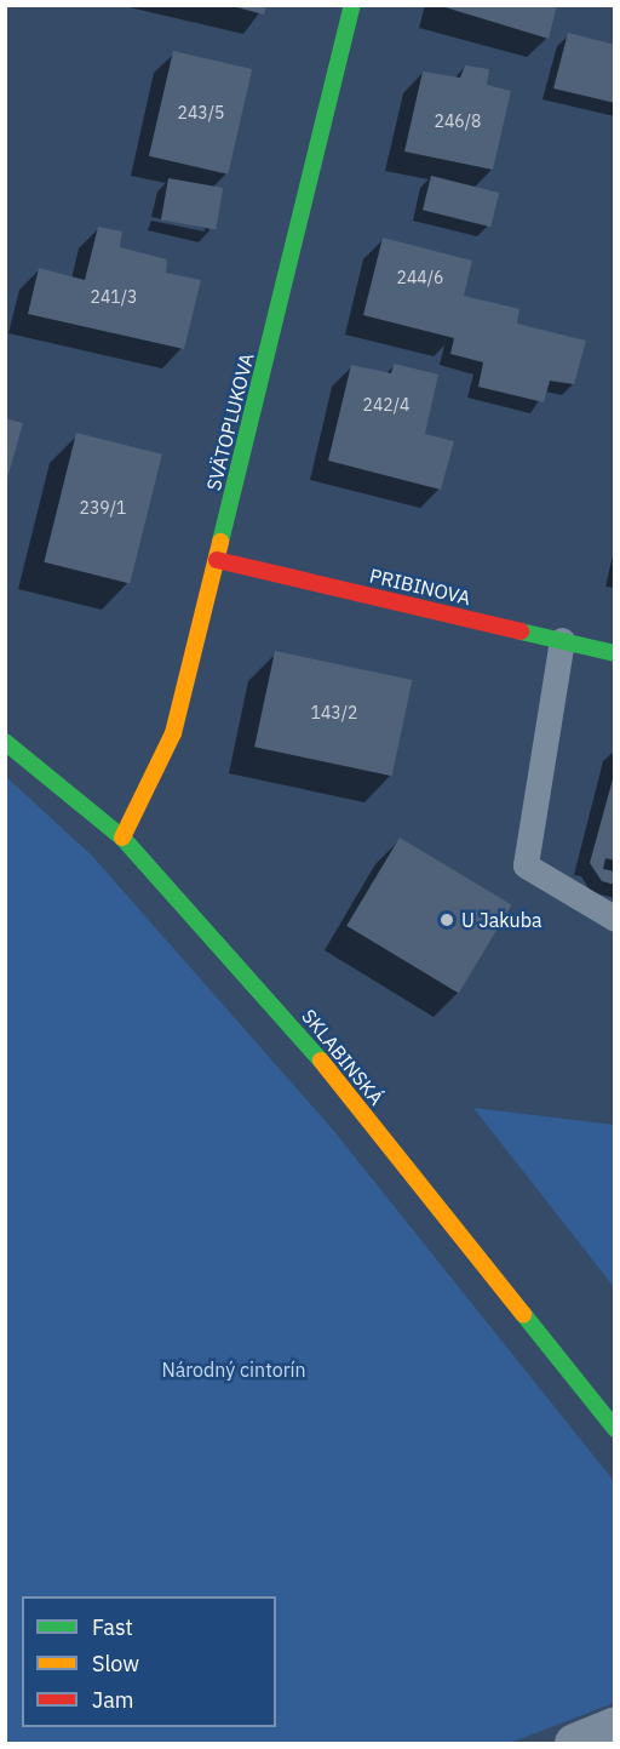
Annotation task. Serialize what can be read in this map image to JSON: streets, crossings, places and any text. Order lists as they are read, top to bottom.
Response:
{
  "streets": {
    "street": ["SVÄTOPLUKOVA", "PRIBINOVA", "SKLABINSKÁ"]
  },
  "crossings": [
    ["SVÄTOPLUKOVA", "PRIBINOVA"],
    ["SVÄTOPLUKOVA", "SKLABINSKÁ"]
  ],
  "parks": ["Národný cintorín"],
  "places": ["U Jakuba"],
  "house_numbers": [
    "243/5",
    "246/8",
    "244/6",
    "241/3",
    "242/4",
    "239/1",
    "143/2"
  ],
  "legend": ["Fast", "Slow", "Jam"]
}
